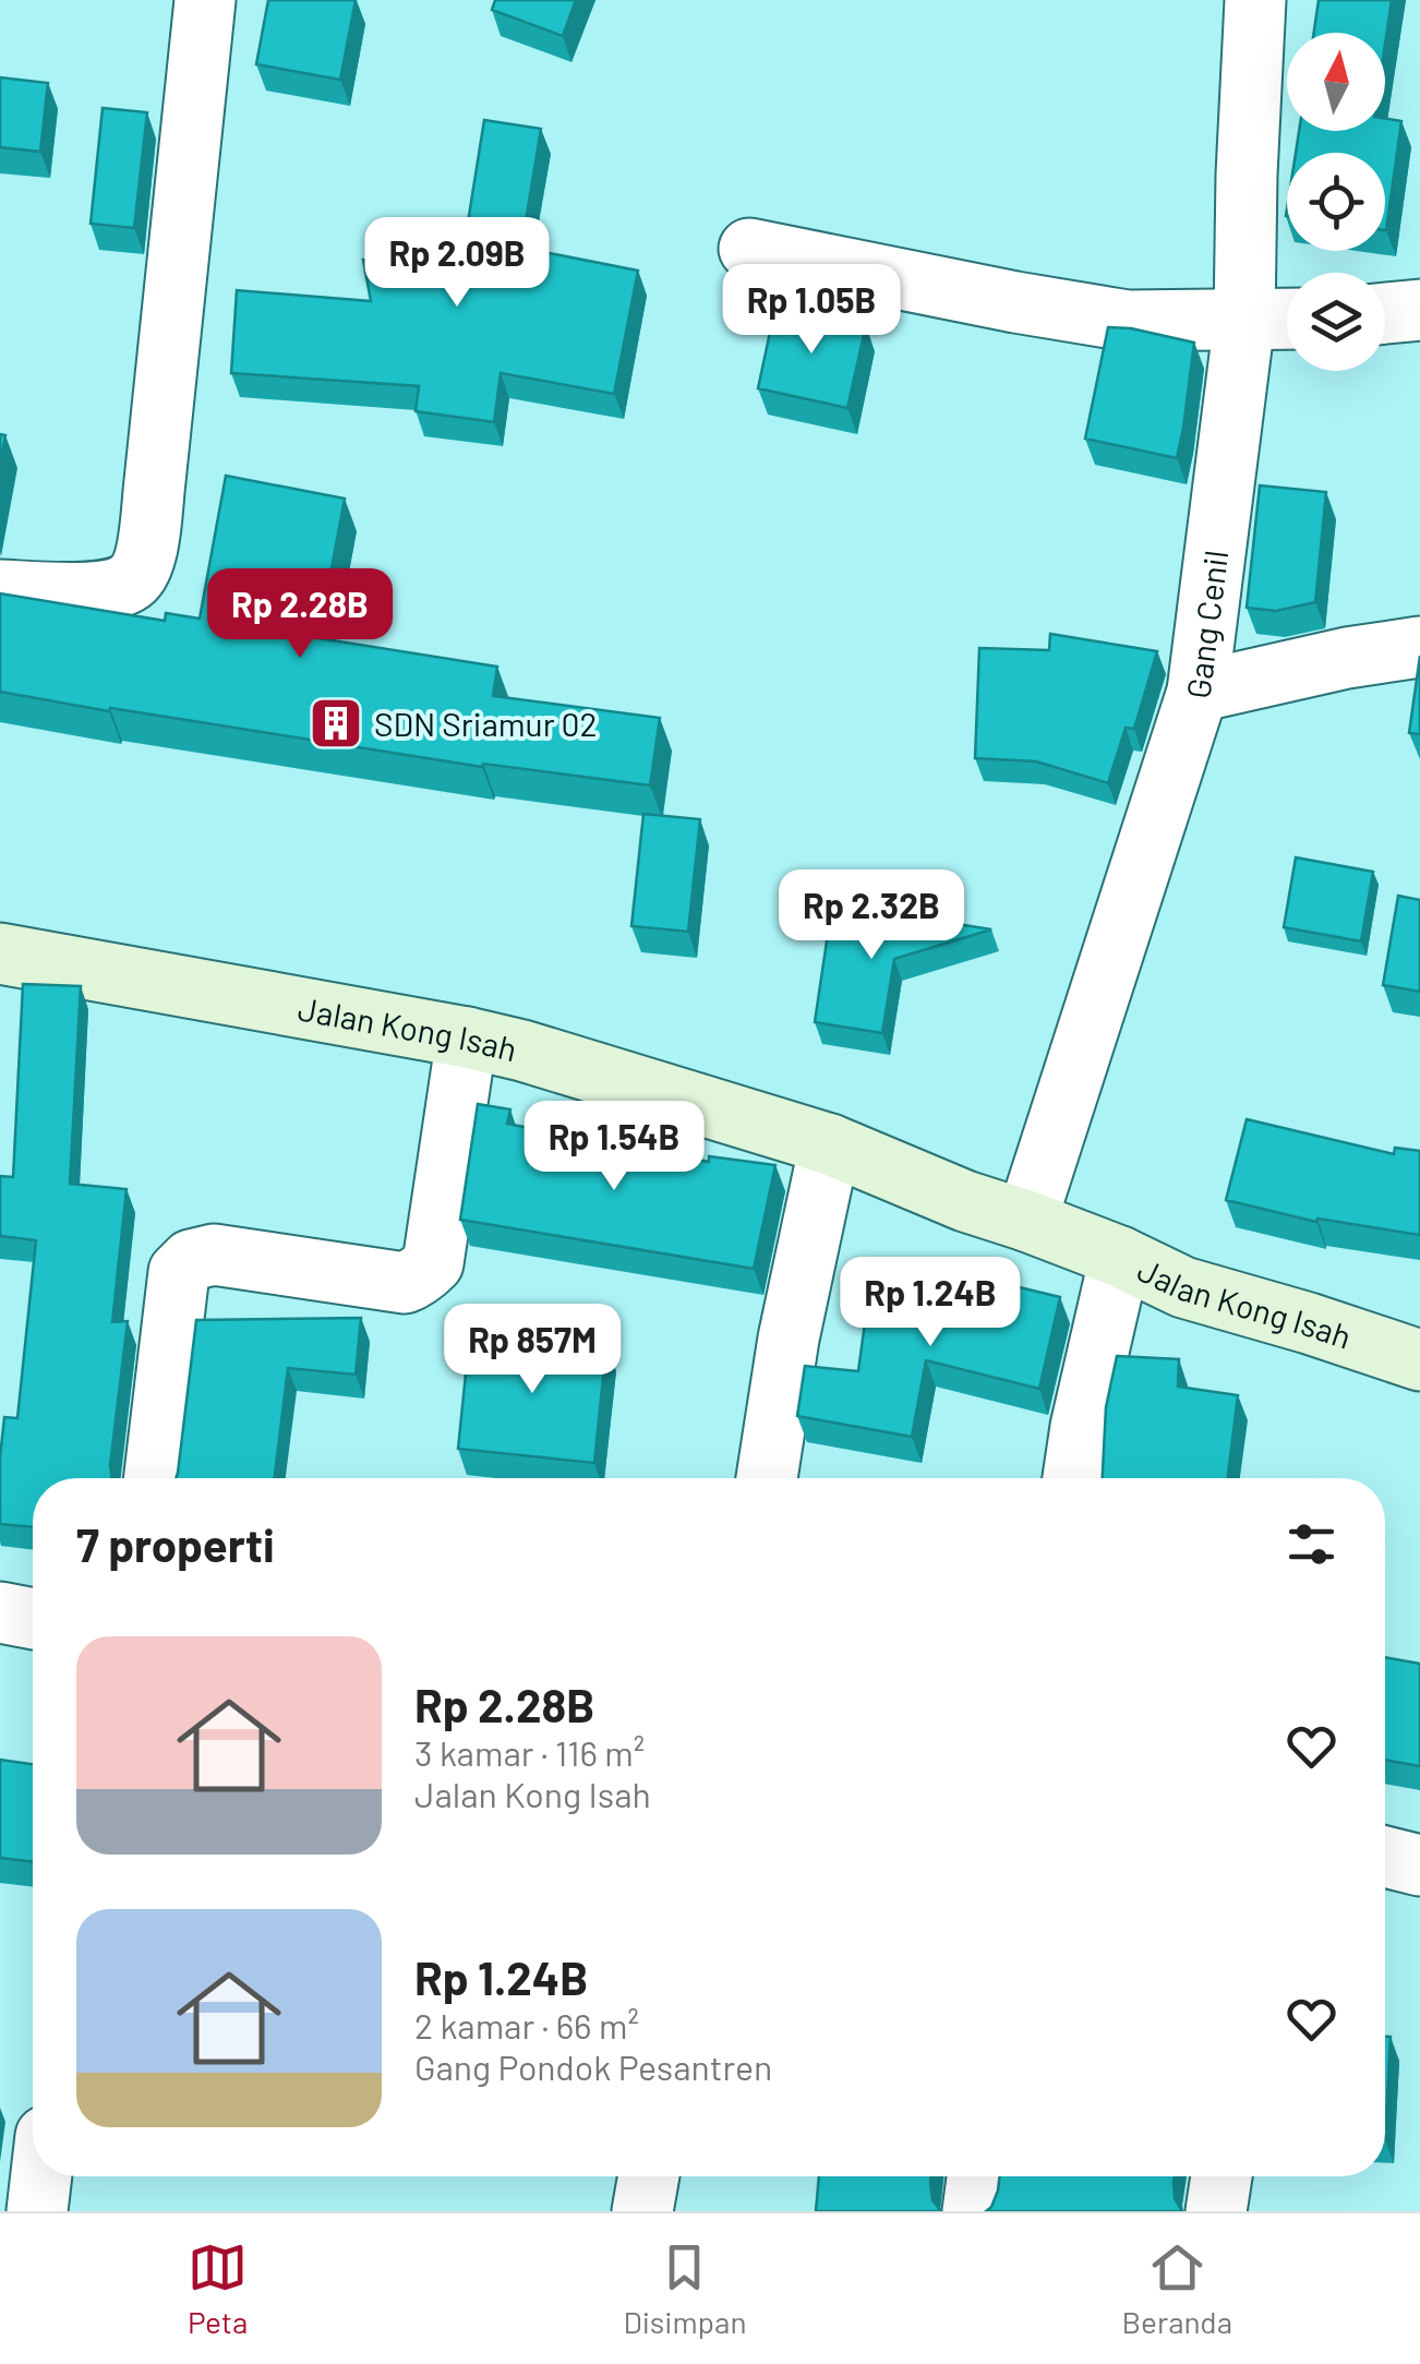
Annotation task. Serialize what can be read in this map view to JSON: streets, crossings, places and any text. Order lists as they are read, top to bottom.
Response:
{
  "streets": {
    "street": ["Gang Cenil", "Jalan Kong Isah"]
  },
  "crossings": [
    ["Gang Cenil", "Jalan Kong Isah"]
  ],
  "places": {
    "building": ["SDN Sriamur 02"]
  },
  "north": "top",
  "page": {
    "price": [
      "Rp 2.09B",
      "Rp 1.05B",
      "Rp 2.28B",
      "Rp 2.32B",
      "Rp 1.54B",
      "Rp 1.24B",
      "Rp 857M"
    ],
    "heading": "7 properti",
    "list": [
      {
        "name": "Rp 2.28B",
        "note": "3 kamar · 116 m² · Jalan Kong Isah"
      },
      {
        "name": "Rp 1.24B",
        "note": "2 kamar · 66 m² · Gang Pondok Pesantren"
      }
    ],
    "tabs": ["Peta", "Disimpan", "Beranda"]
  }
}
